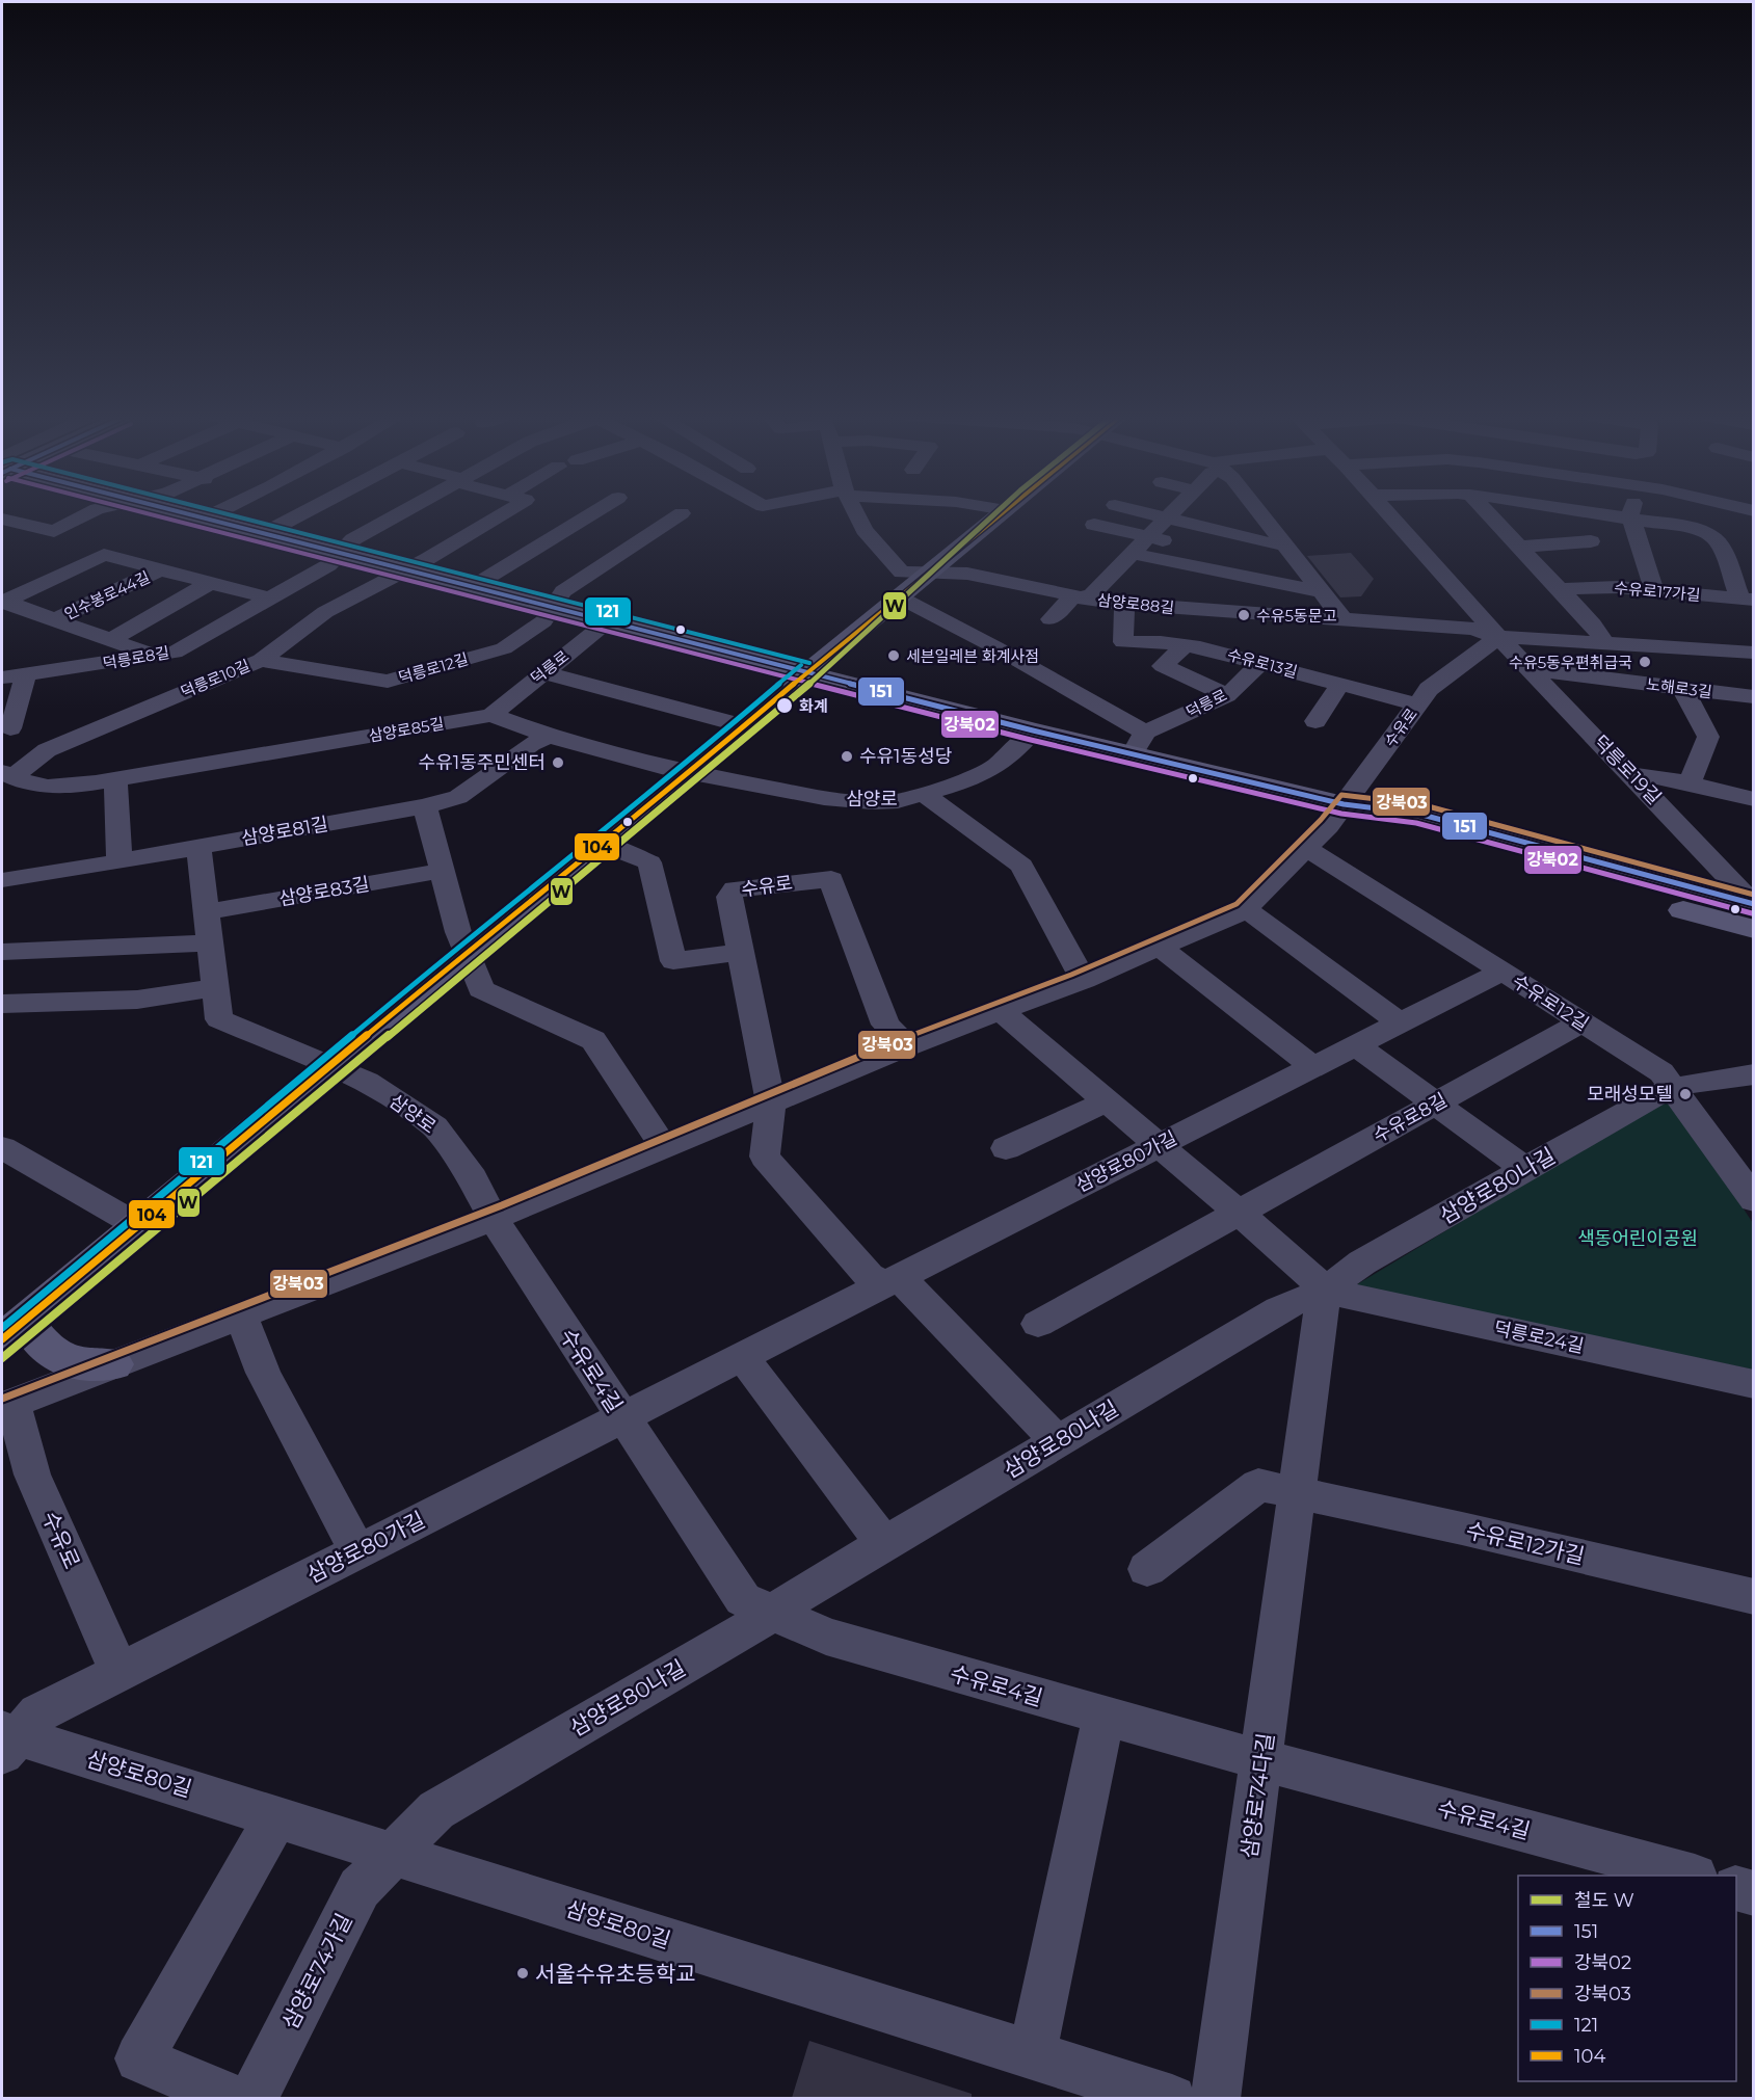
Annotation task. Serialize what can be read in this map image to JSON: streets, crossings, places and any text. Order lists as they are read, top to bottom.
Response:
{
  "streets": {
    "street": [
      "수유로17가길",
      "인수봉로44길",
      "삼양로88길",
      "덕릉로8길",
      "수유로13길",
      "덕릉로",
      "덕릉로12길",
      "덕릉로10길",
      "노해로3길",
      "수유로",
      "삼양로85길",
      "덕릉로19길",
      "삼양로",
      "삼양로81길",
      "삼양로83길",
      "수유로12길",
      "수유로8길",
      "삼양로80가길",
      "삼양로80나길",
      "덕릉로24길",
      "수유로4길",
      "수유로12가길",
      "삼양로80길",
      "삼양로74다길",
      "삼양로74가길"
    ]
  },
  "crossings": [
    ["인수봉로44길", "덕릉로8길"],
    ["인수봉로44길", "덕릉로10길"],
    ["삼양로88길", "수유로13길"],
    ["삼양로88길", "수유로"],
    ["삼양로88길", "덕릉로19길"],
    ["수유로13길", "덕릉로"],
    ["수유로13길", "수유로"],
    ["덕릉로", "삼양로85길"],
    ["덕릉로12길", "덕릉로10길"],
    ["덕릉로10길", "삼양로85길"],
    ["노해로3길", "덕릉로19길"],
    ["수유로", "덕릉로19길"],
    ["수유로", "삼양로"],
    ["수유로", "수유로12길"],
    ["수유로", "삼양로80가길"],
    ["수유로", "수유로4길"],
    ["삼양로85길", "삼양로"],
    ["삼양로85길", "삼양로81길"],
    ["삼양로", "수유로4길"],
    ["수유로12길", "수유로8길"],
    ["수유로12길", "삼양로80가길"],
    ["수유로12길", "삼양로80나길"],
    ["삼양로80가길", "수유로4길"],
    ["삼양로80가길", "삼양로80길"],
    ["삼양로80나길", "덕릉로24길"],
    ["삼양로80나길", "수유로4길"],
    ["삼양로80나길", "삼양로80길"],
    ["삼양로80나길", "삼양로74다길"],
    ["삼양로80나길", "삼양로74가길"],
    ["덕릉로24길", "삼양로74다길"],
    ["수유로4길", "삼양로74다길"],
    ["수유로12가길", "삼양로74다길"],
    ["삼양로80길", "삼양로74가길"]
  ],
  "parks": ["색동어린이공원"],
  "places": [
    "수유5동문고",
    "세븐일레븐 화계사점",
    "수유5동우편취급국",
    "화계",
    "수유1동성당",
    "수유1동주민센터",
    "모래성모텔",
    "서울수유초등학교"
  ],
  "lines": [
    "rail line W",
    "transit line 151",
    "transit line 강북02",
    "transit line 121",
    "transit line 104",
    "transit line 강북03"
  ],
  "legend": [
    "철도 W",
    "151",
    "강북02",
    "강북03",
    "121",
    "104"
  ]
}
